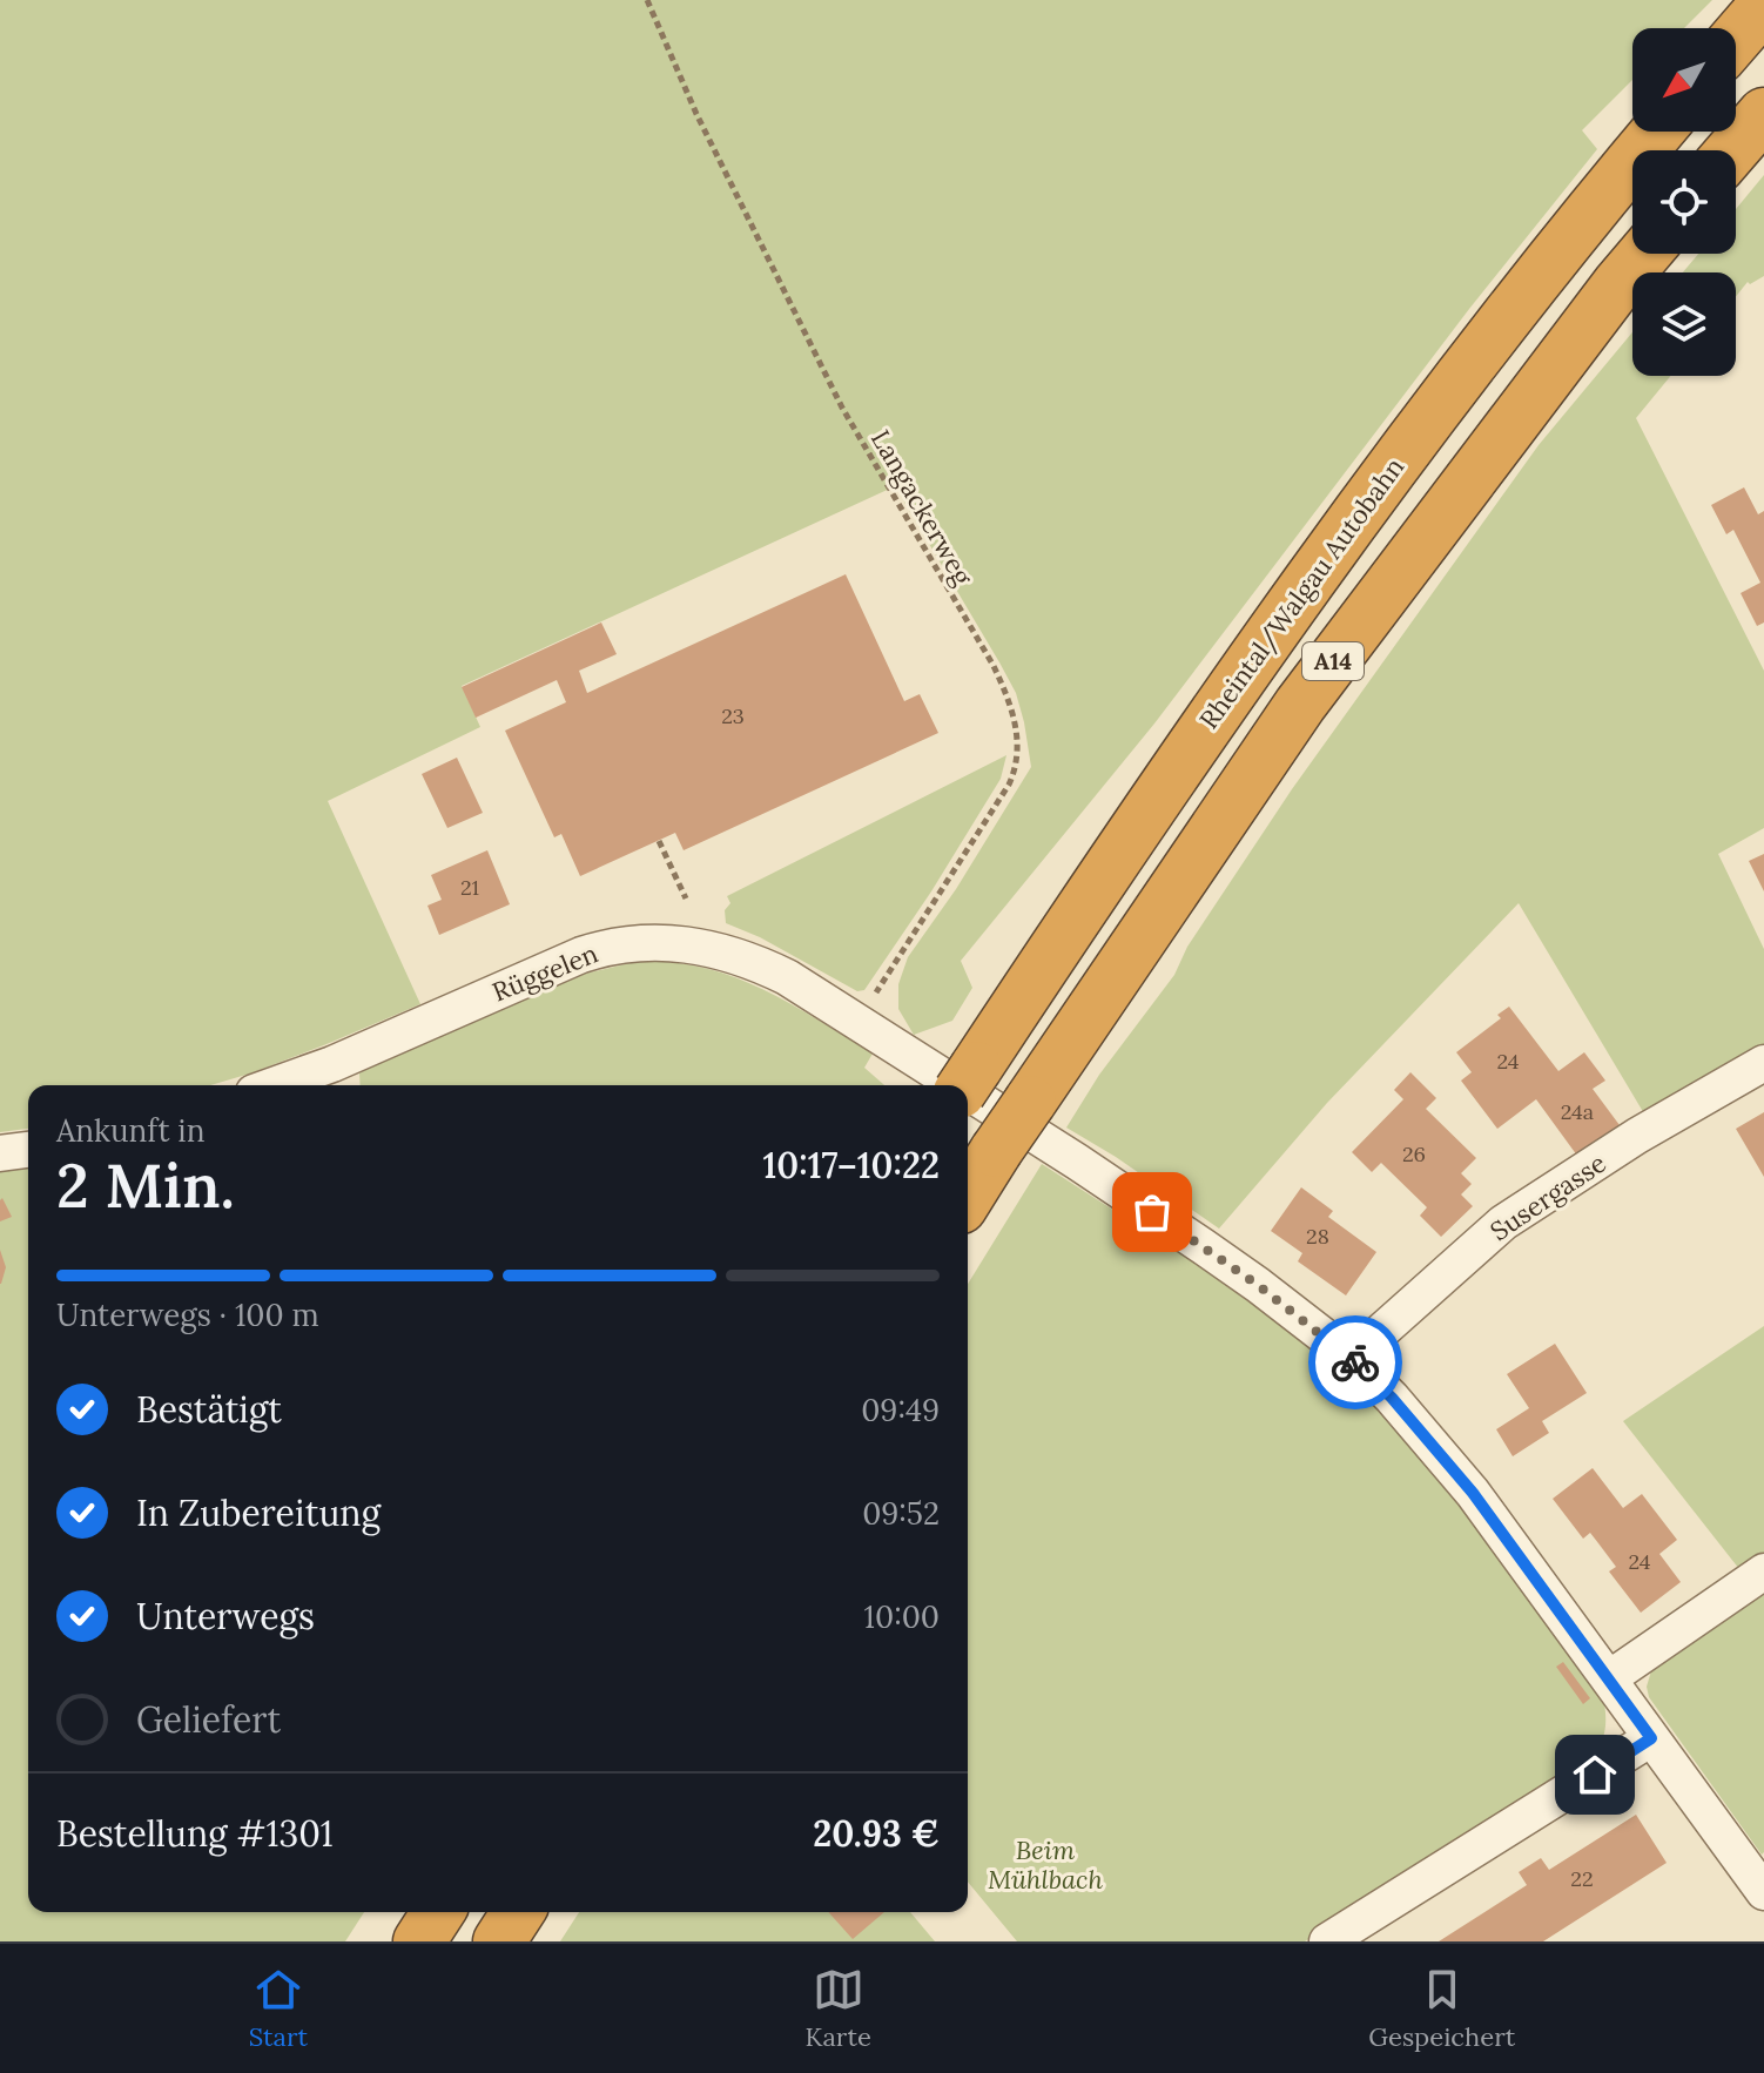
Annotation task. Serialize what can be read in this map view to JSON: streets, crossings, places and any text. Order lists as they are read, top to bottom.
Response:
{
  "streets": {
    "highway": ["Rheintal/Walgau Autobahn", "A14"],
    "street": ["Rüggelen", "Susergasse"],
    "path": ["Langackerweg"]
  },
  "crossings": [
    ["Langackerweg", "Rüggelen"],
    ["Rüggelen", "Susergasse"]
  ],
  "parks": ["Beim Mühlbach"],
  "house_numbers": [
    "23",
    "21",
    "24",
    "24a",
    "26",
    "28",
    "24",
    "22"
  ],
  "north": "bottom left",
  "page": {
    "heading": ["2 Min.", "Ankunft in", "10:17–10:22"],
    "panel": ["Bestellung #1301", "20.93 €"],
    "bar": "Unterwegs · 100 m",
    "list": [
      ["Bestätigt", "09:49"],
      ["In Zubereitung", "09:52"],
      ["Unterwegs", "10:00"],
      "Geliefert"
    ],
    "tabs": ["Start", "Karte", "Gespeichert"]
  }
}
